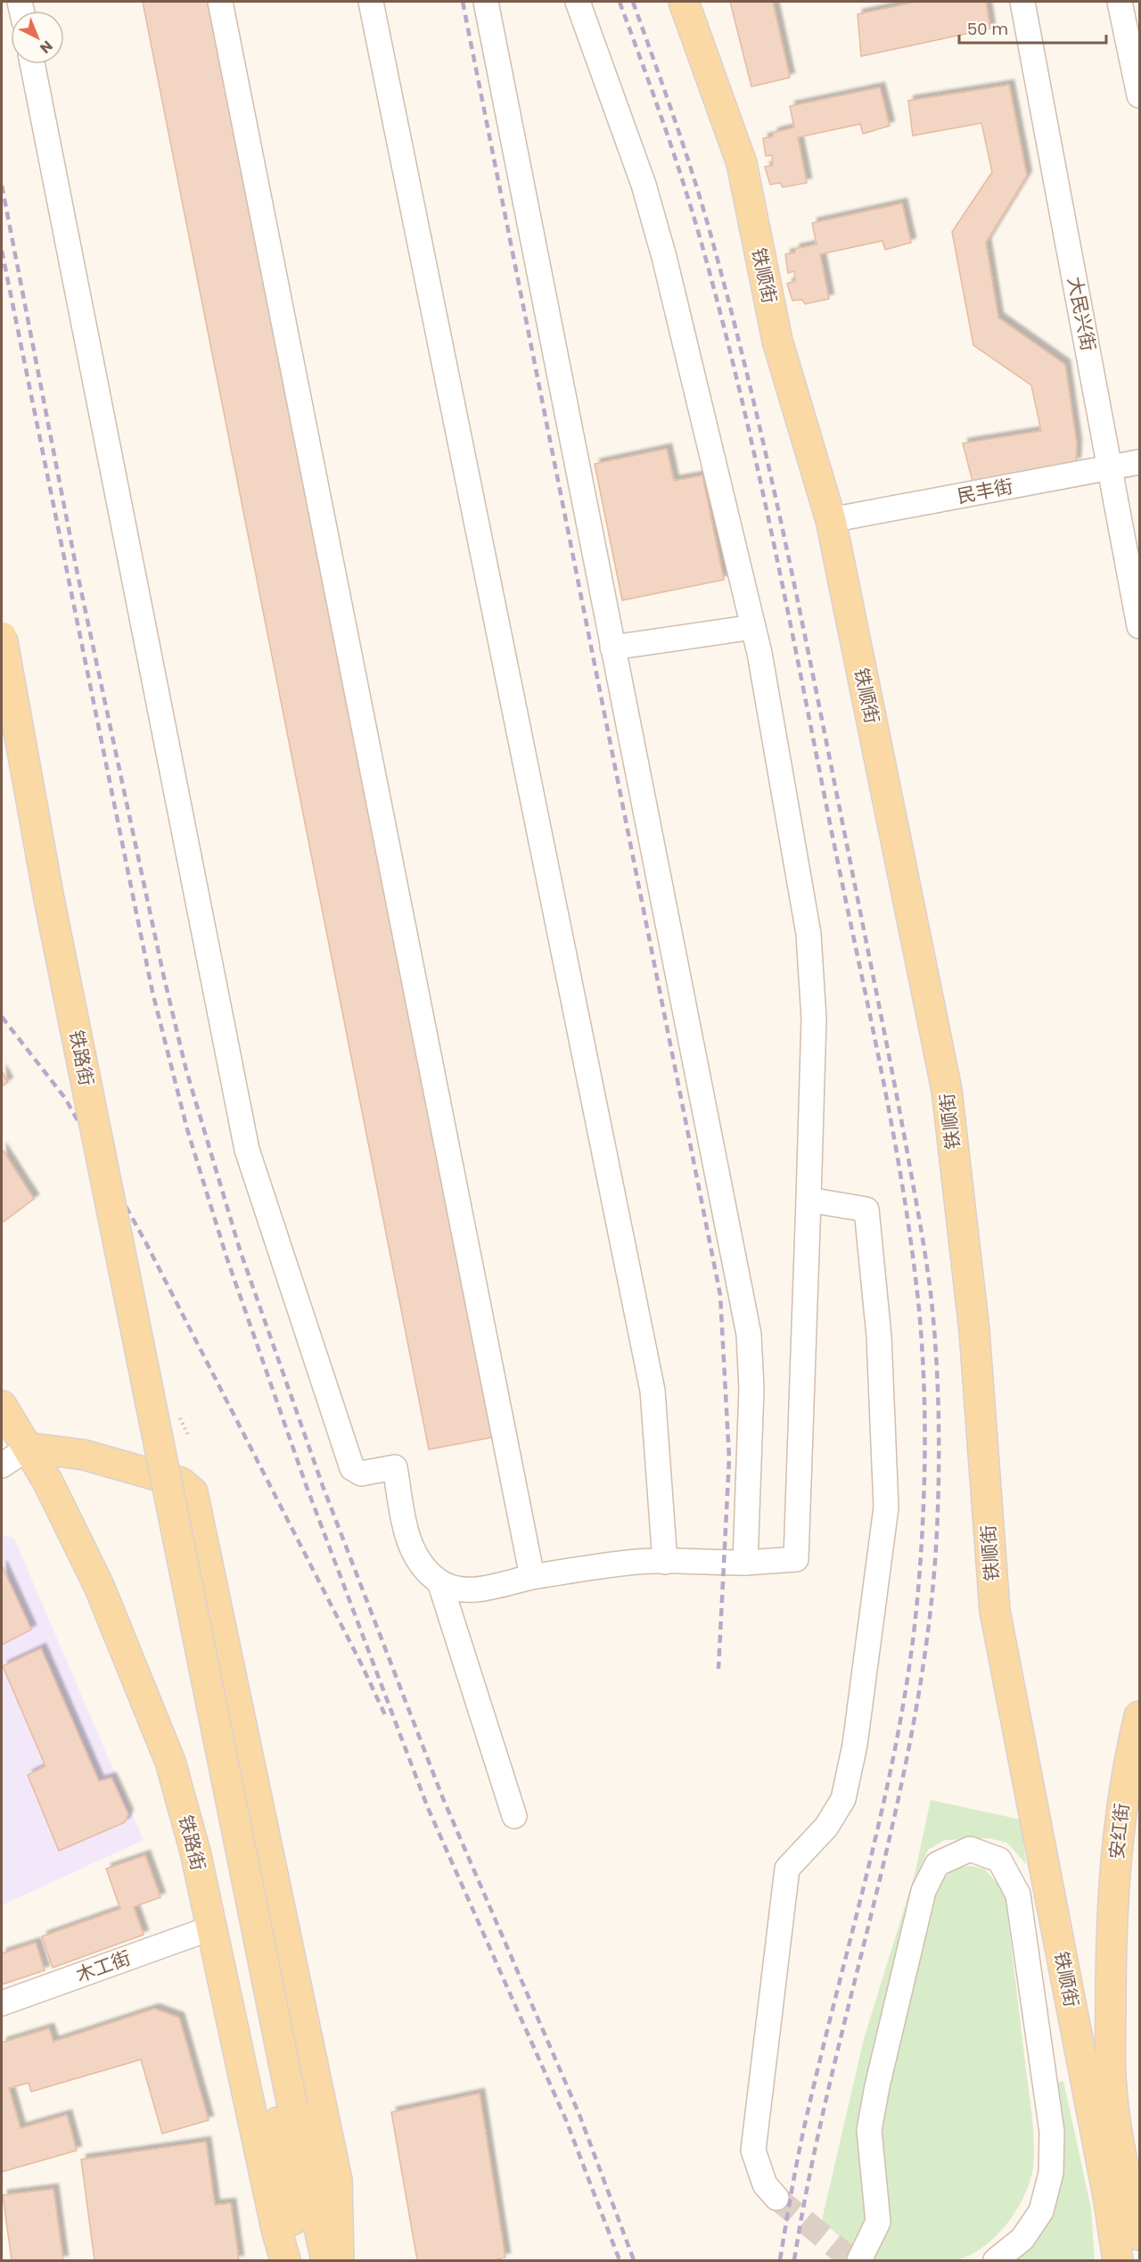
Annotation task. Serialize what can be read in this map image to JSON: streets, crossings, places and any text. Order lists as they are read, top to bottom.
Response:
{
  "streets": {
    "main road": ["铁顺街", "铁路街", "安红街"],
    "street": ["大民兴街", "民丰街", "木工街"]
  },
  "crossings": [
    ["铁顺街", "民丰街"],
    ["大民兴街", "民丰街"]
  ],
  "scale_bar": "50 m",
  "north": "bottom right"
}
